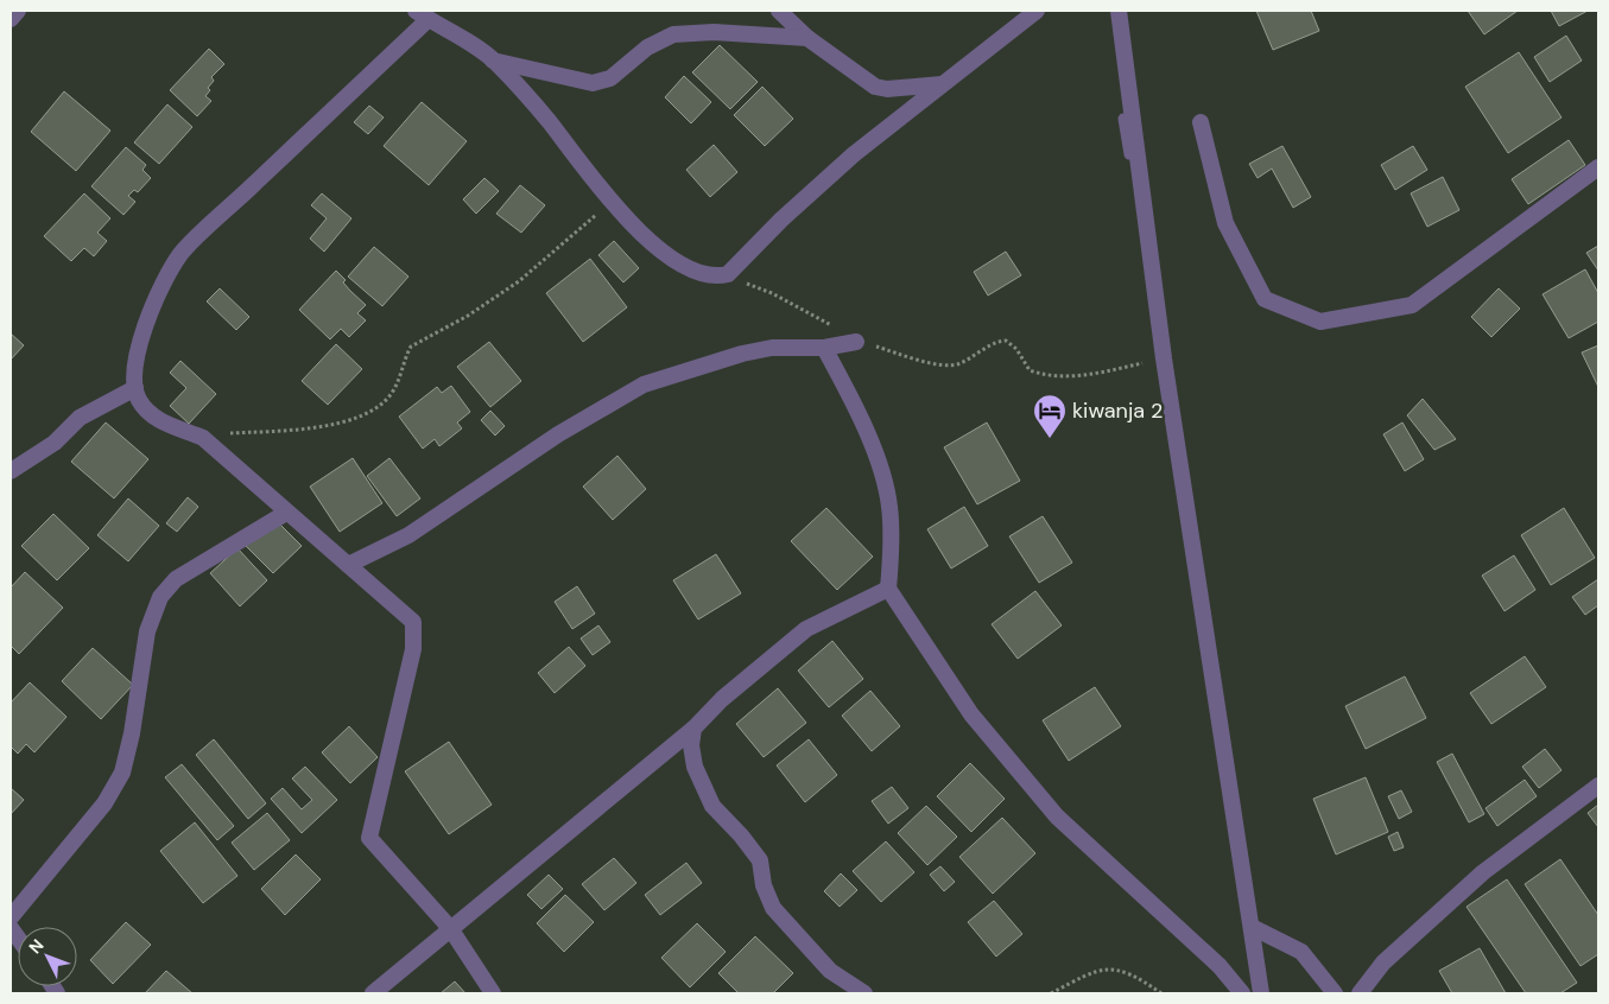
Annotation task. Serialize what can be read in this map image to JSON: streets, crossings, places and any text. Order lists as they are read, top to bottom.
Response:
{
  "places": {
    "hotel": ["kiwanja 2"]
  },
  "north": "top left"
}
